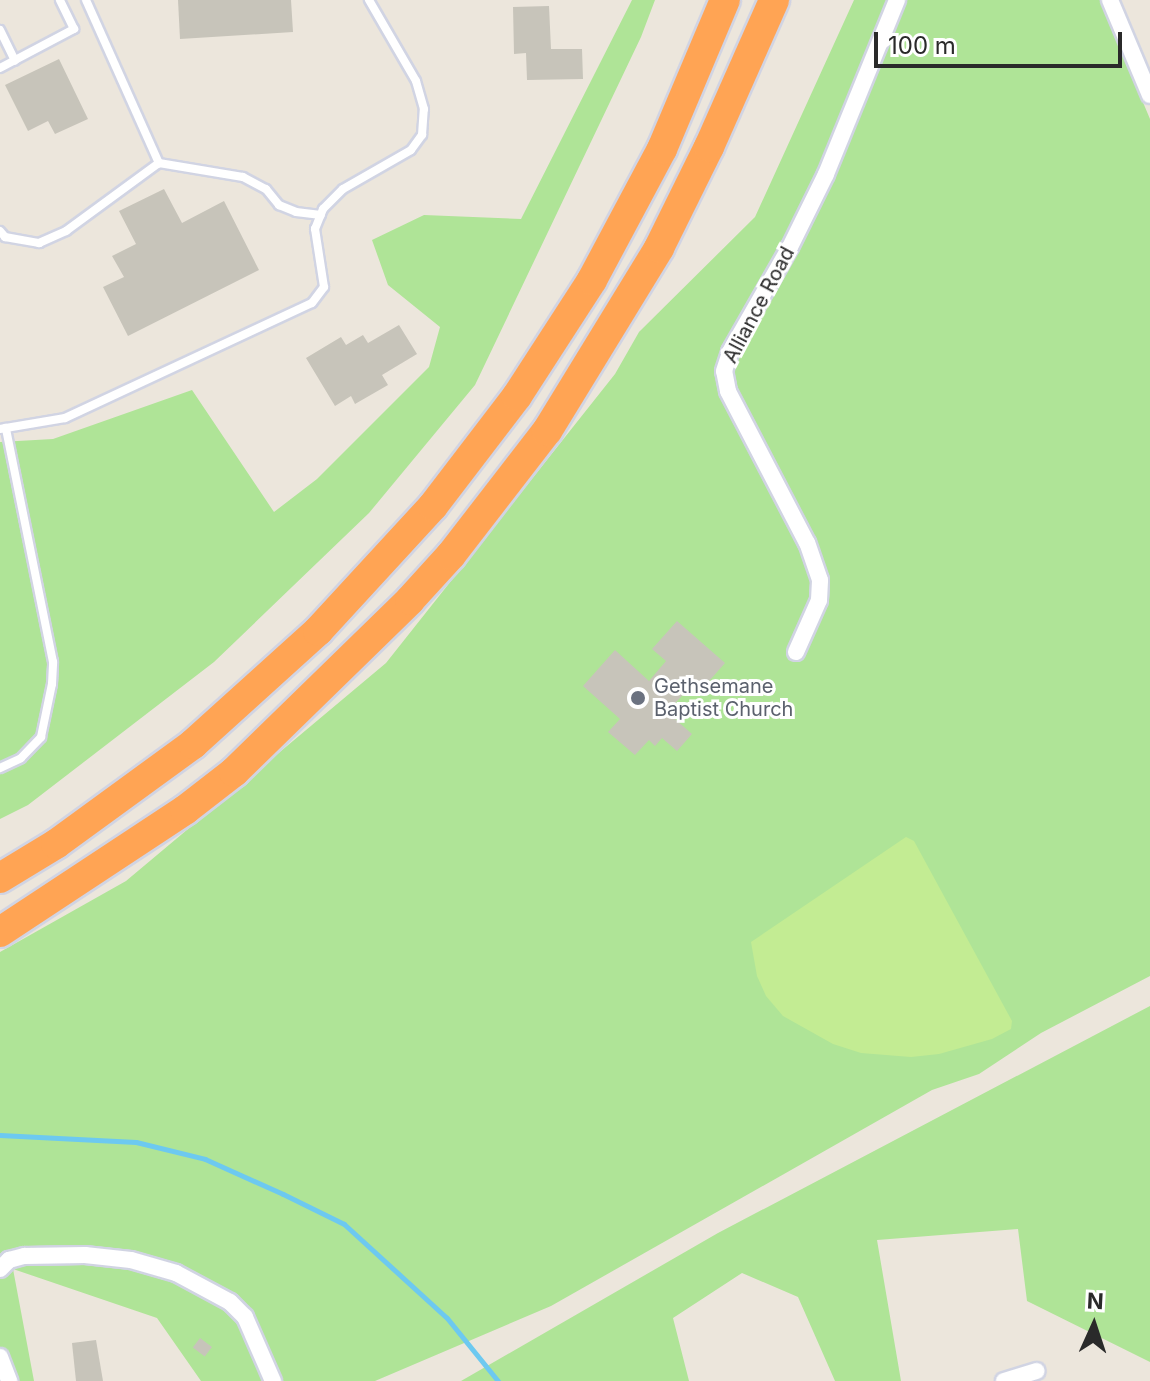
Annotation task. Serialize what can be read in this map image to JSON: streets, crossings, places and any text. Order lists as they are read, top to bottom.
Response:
{
  "streets": {
    "street": ["Alliance Road"]
  },
  "places": ["Gethsemane Baptist Church"],
  "scale_bar": "100 m",
  "north": "top"
}
